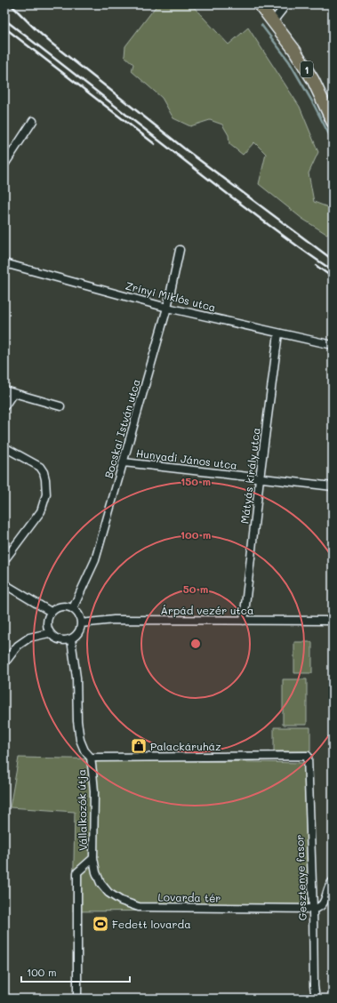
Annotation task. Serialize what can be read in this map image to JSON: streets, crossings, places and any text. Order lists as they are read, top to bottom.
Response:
{
  "streets": {
    "main road": ["1"],
    "street": [
      "Zrínyi Miklós utca",
      "Bocskai István utca",
      "Hunyadi János utca",
      "Mátyás király utca",
      "Árpád vezér utca",
      "Vállalkozók útja",
      "Gesztenye fasor",
      "Lovarda tér"
    ]
  },
  "crossings": [
    ["Zrínyi Miklós utca", "Bocskai István utca"],
    ["Zrínyi Miklós utca", "Mátyás király utca"],
    ["Bocskai István utca", "Hunyadi János utca"],
    ["Bocskai István utca", "Árpád vezér utca"],
    ["Bocskai István utca", "Vállalkozók útja"],
    ["Hunyadi János utca", "Mátyás király utca"],
    ["Mátyás király utca", "Árpád vezér utca"],
    ["Árpád vezér utca", "Vállalkozók útja"],
    ["Vállalkozók útja", "Gesztenye fasor"],
    ["Vállalkozók útja", "Lovarda tér"],
    ["Gesztenye fasor", "Lovarda tér"]
  ],
  "places": {
    "shop": ["Palackáruház"],
    "sports": ["Fedett lovarda"]
  },
  "scale_bar": "100 m",
  "rings": ["150 m", "100 m", "50 m"]
}
